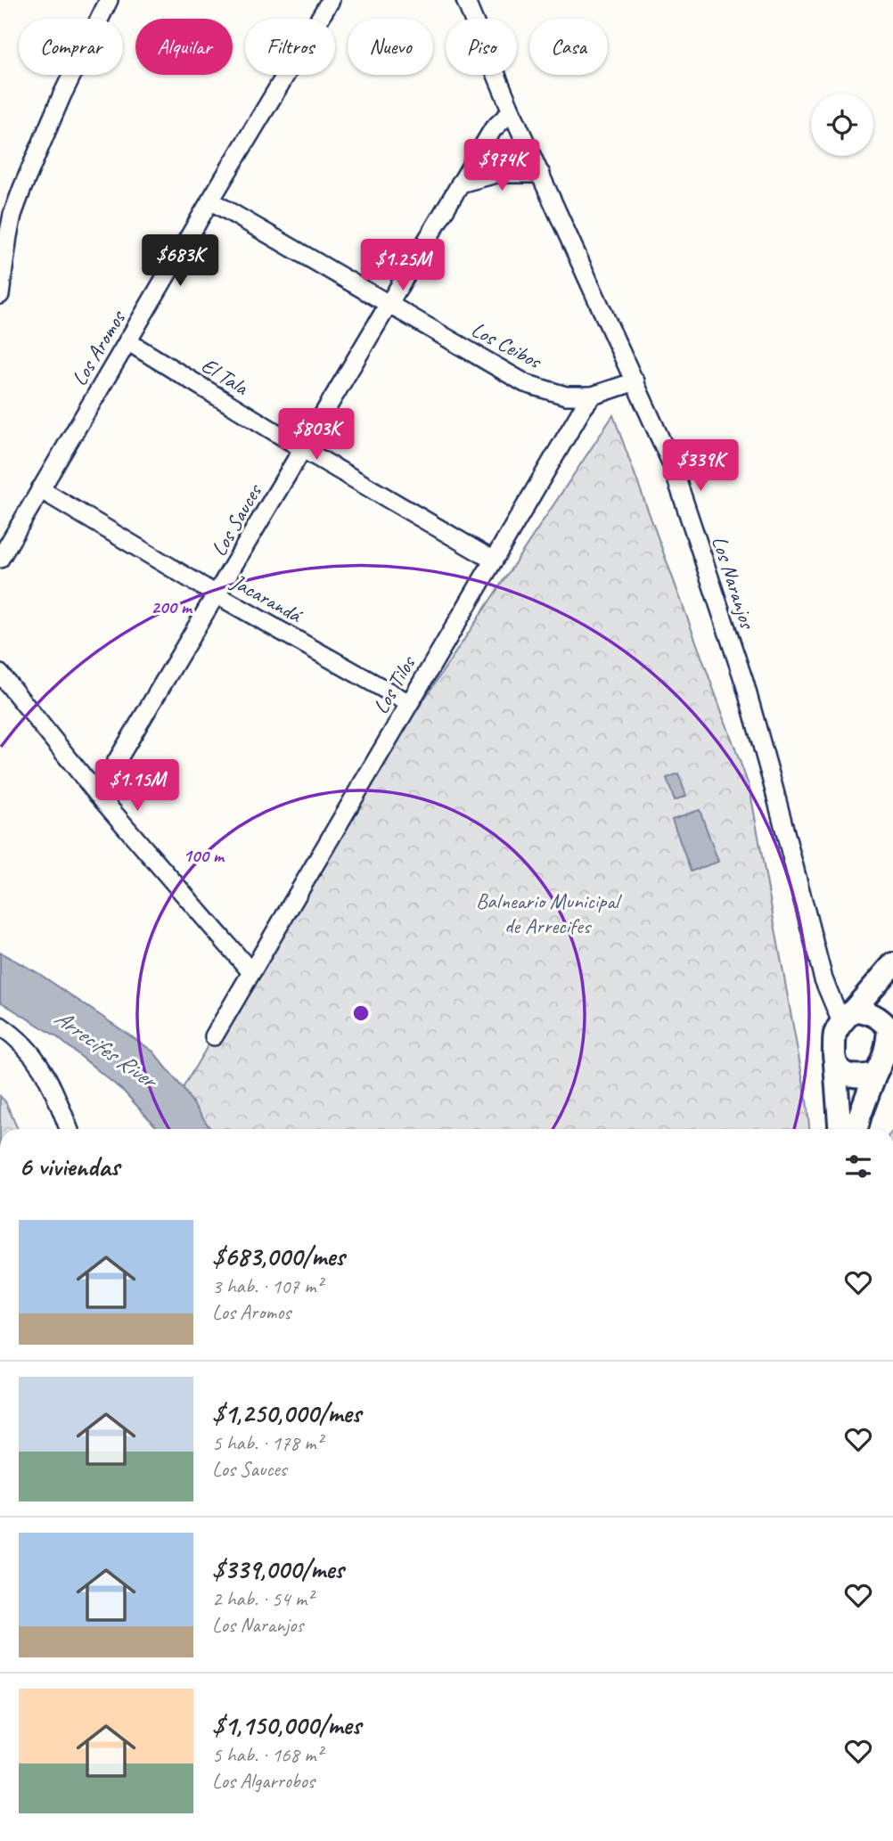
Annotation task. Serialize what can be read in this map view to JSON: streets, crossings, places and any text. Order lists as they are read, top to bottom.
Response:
{
  "streets": {
    "street": [
      "Los Ceibos",
      "Los Aromos",
      "El Tala",
      "Los Sauces",
      "Los Naranjos",
      "Jacarandá",
      "Los Tilos"
    ]
  },
  "crossings": [
    ["Los Ceibos", "Los Aromos"],
    ["Los Ceibos", "Los Sauces"],
    ["Los Ceibos", "Los Tilos"],
    ["Los Aromos", "El Tala"],
    ["Los Aromos", "Jacarandá"],
    ["El Tala", "Los Sauces"],
    ["El Tala", "Los Tilos"],
    ["Los Sauces", "Los Naranjos"],
    ["Los Sauces", "Jacarandá"],
    ["Jacarandá", "Los Tilos"]
  ],
  "water": ["Arrecifes River"],
  "parks": ["Balneario Municipal de Arrecifes"],
  "page": {
    "chip": [
      "Comprar",
      "Alquilar",
      "Filtros",
      "Nuevo",
      "Piso",
      "Casa"
    ],
    "price": [
      "$974K",
      "$683K",
      "$1.25M",
      "$803K",
      "$339K",
      "$1.15M"
    ],
    "heading": "6 viviendas",
    "list": [
      {
        "name": "$683,000/mes",
        "note": "3 hab. · 107 m² · Los Aromos"
      },
      {
        "name": "$1,250,000/mes",
        "note": "5 hab. · 178 m² · Los Sauces"
      },
      {
        "name": "$339,000/mes",
        "note": "2 hab. · 54 m² · Los Naranjos"
      },
      {
        "name": "$1,150,000/mes",
        "note": "5 hab. · 168 m² · Los Algarrobos"
      }
    ]
  },
  "rings": ["200 m", "100 m"]
}
